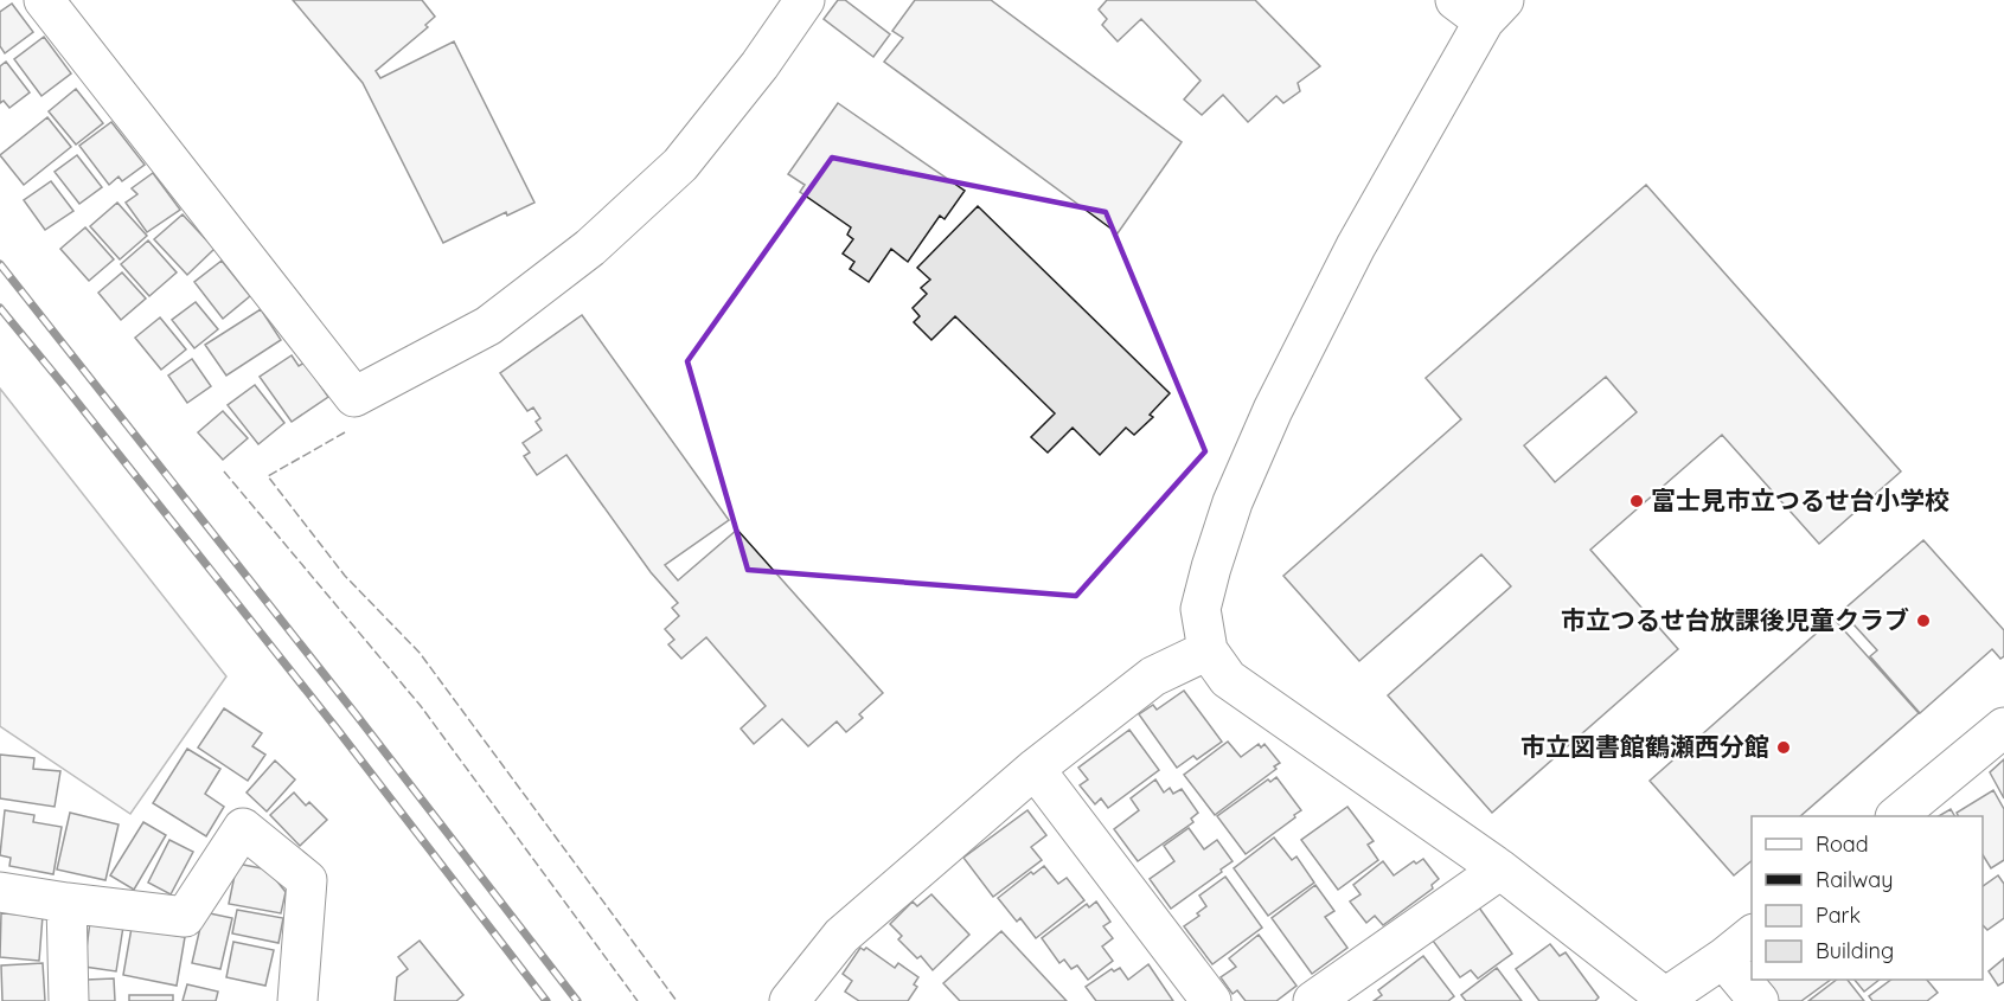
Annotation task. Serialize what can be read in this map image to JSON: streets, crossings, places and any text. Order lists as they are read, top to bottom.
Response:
{
  "places": ["富士見市立つるせ台小学校", "市立つるせ台放課後児童クラブ", "市立図書館鶴瀬西分館"],
  "legend": [
    "Road",
    "Railway",
    "Park",
    "Building"
  ]
}
